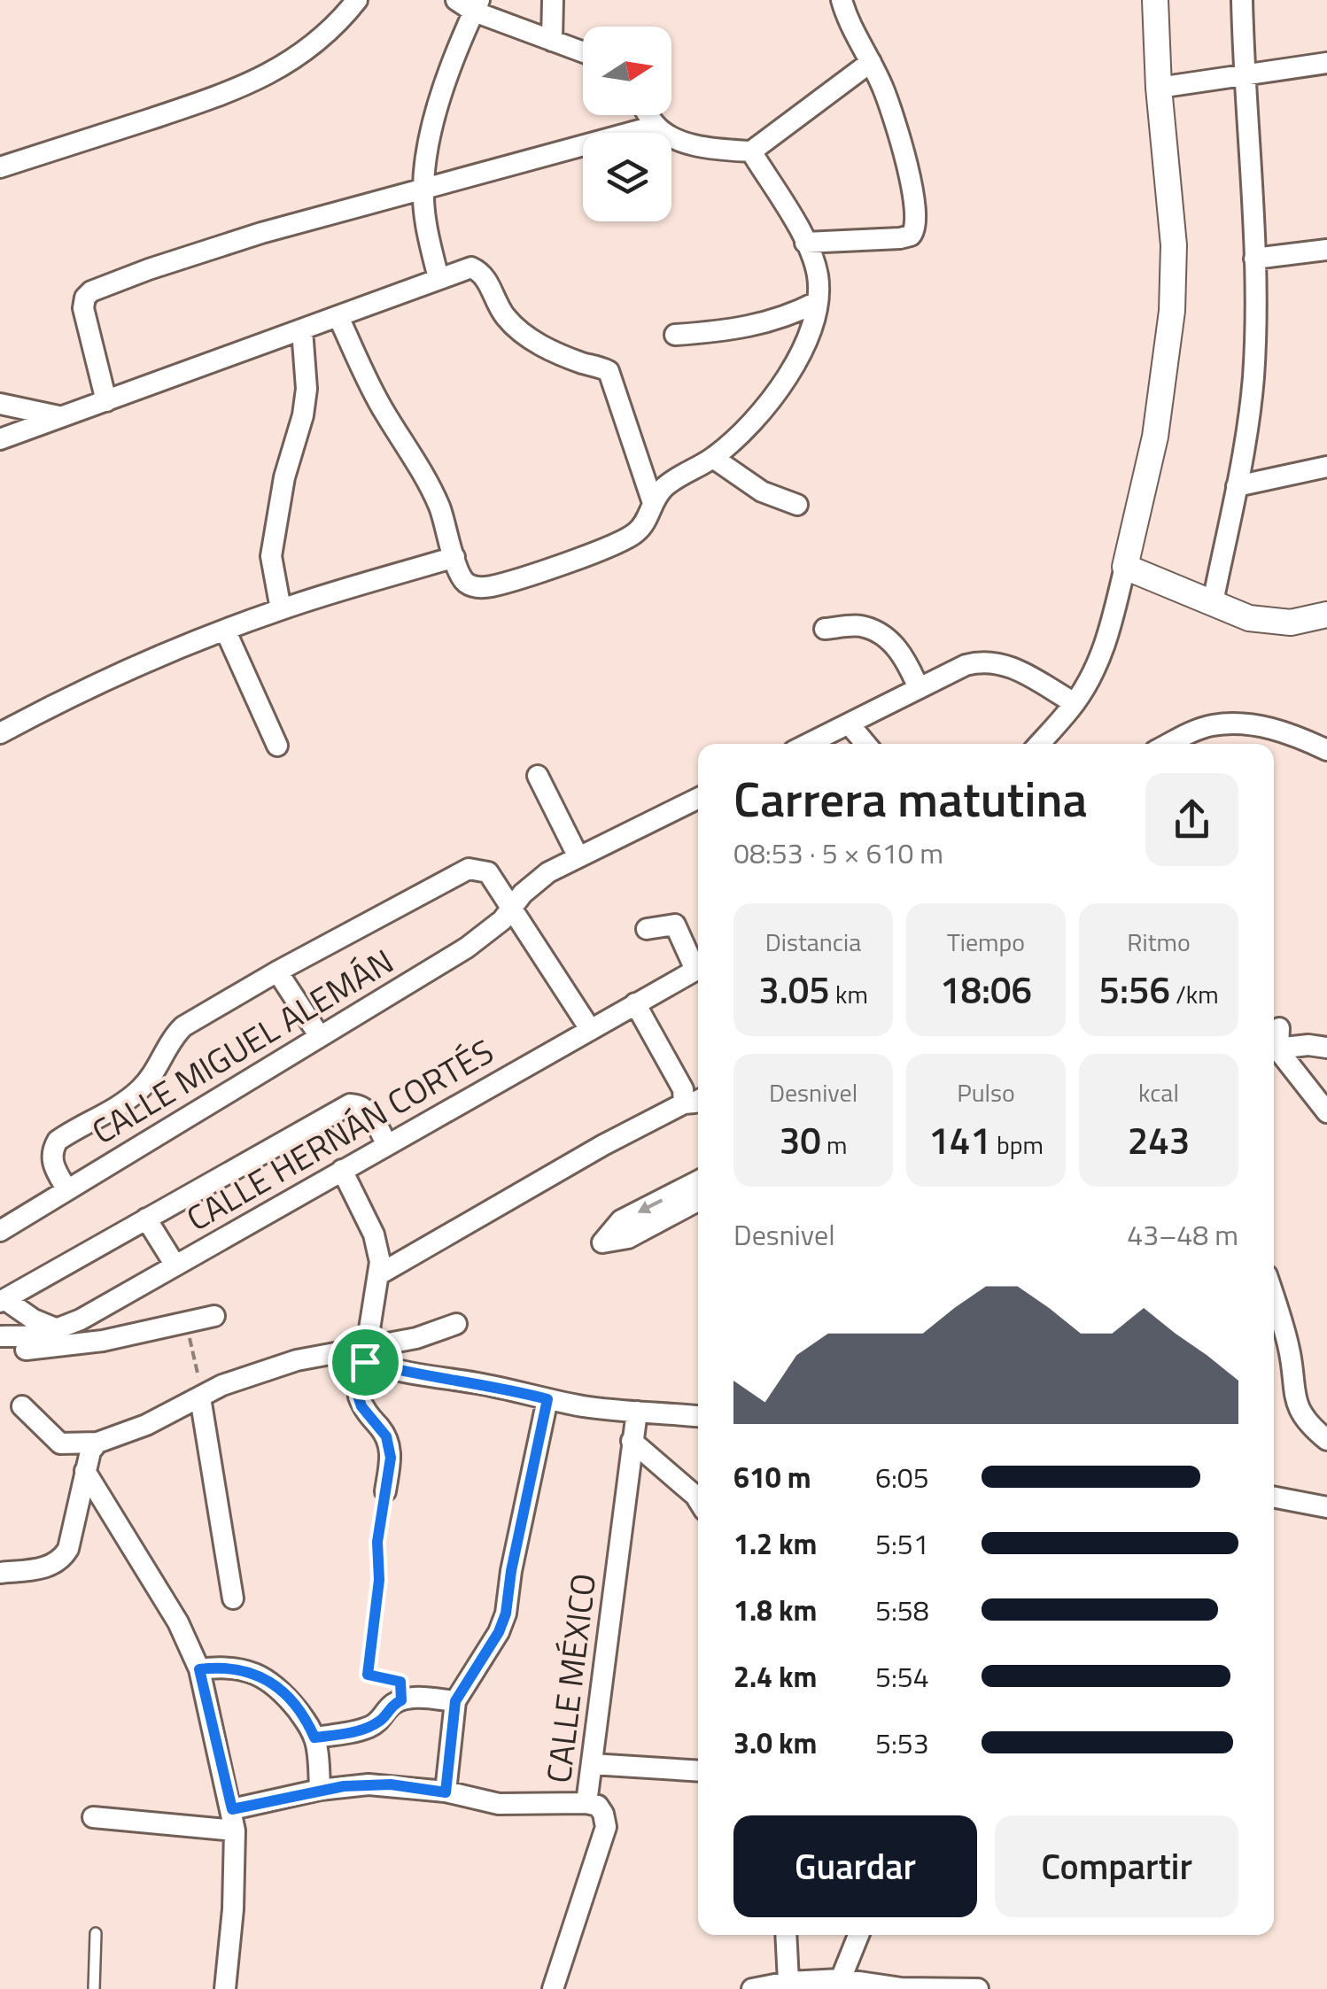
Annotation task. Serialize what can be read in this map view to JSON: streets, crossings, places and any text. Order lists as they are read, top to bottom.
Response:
{
  "streets": {
    "street": ["CALLE MIGUEL ALEMÁN", "CALLE HERNÁN CORTÉS", "CALLE MÉXICO"]
  },
  "north": "right",
  "page": {
    "heading": ["Carrera matutina", "08:53 · 5 × 610 m"],
    "stats": [
      ["Distancia", "3.05 km"],
      ["Tiempo", "18:06"],
      ["Ritmo", "5:56 /km"],
      ["Desnivel", "30 m"],
      ["Pulso", "141 bpm"],
      ["kcal", "243"]
    ],
    "chart": ["Desnivel", "43–48 m"],
    "list": [
      {
        "name": "610 m",
        "note": "6:05"
      },
      {
        "name": "1.2 km",
        "note": "5:51"
      },
      {
        "name": "1.8 km",
        "note": "5:58"
      },
      {
        "name": "2.4 km",
        "note": "5:54"
      },
      {
        "name": "3.0 km",
        "note": "5:53"
      }
    ],
    "buttons": ["Guardar", "Compartir"]
  }
}
